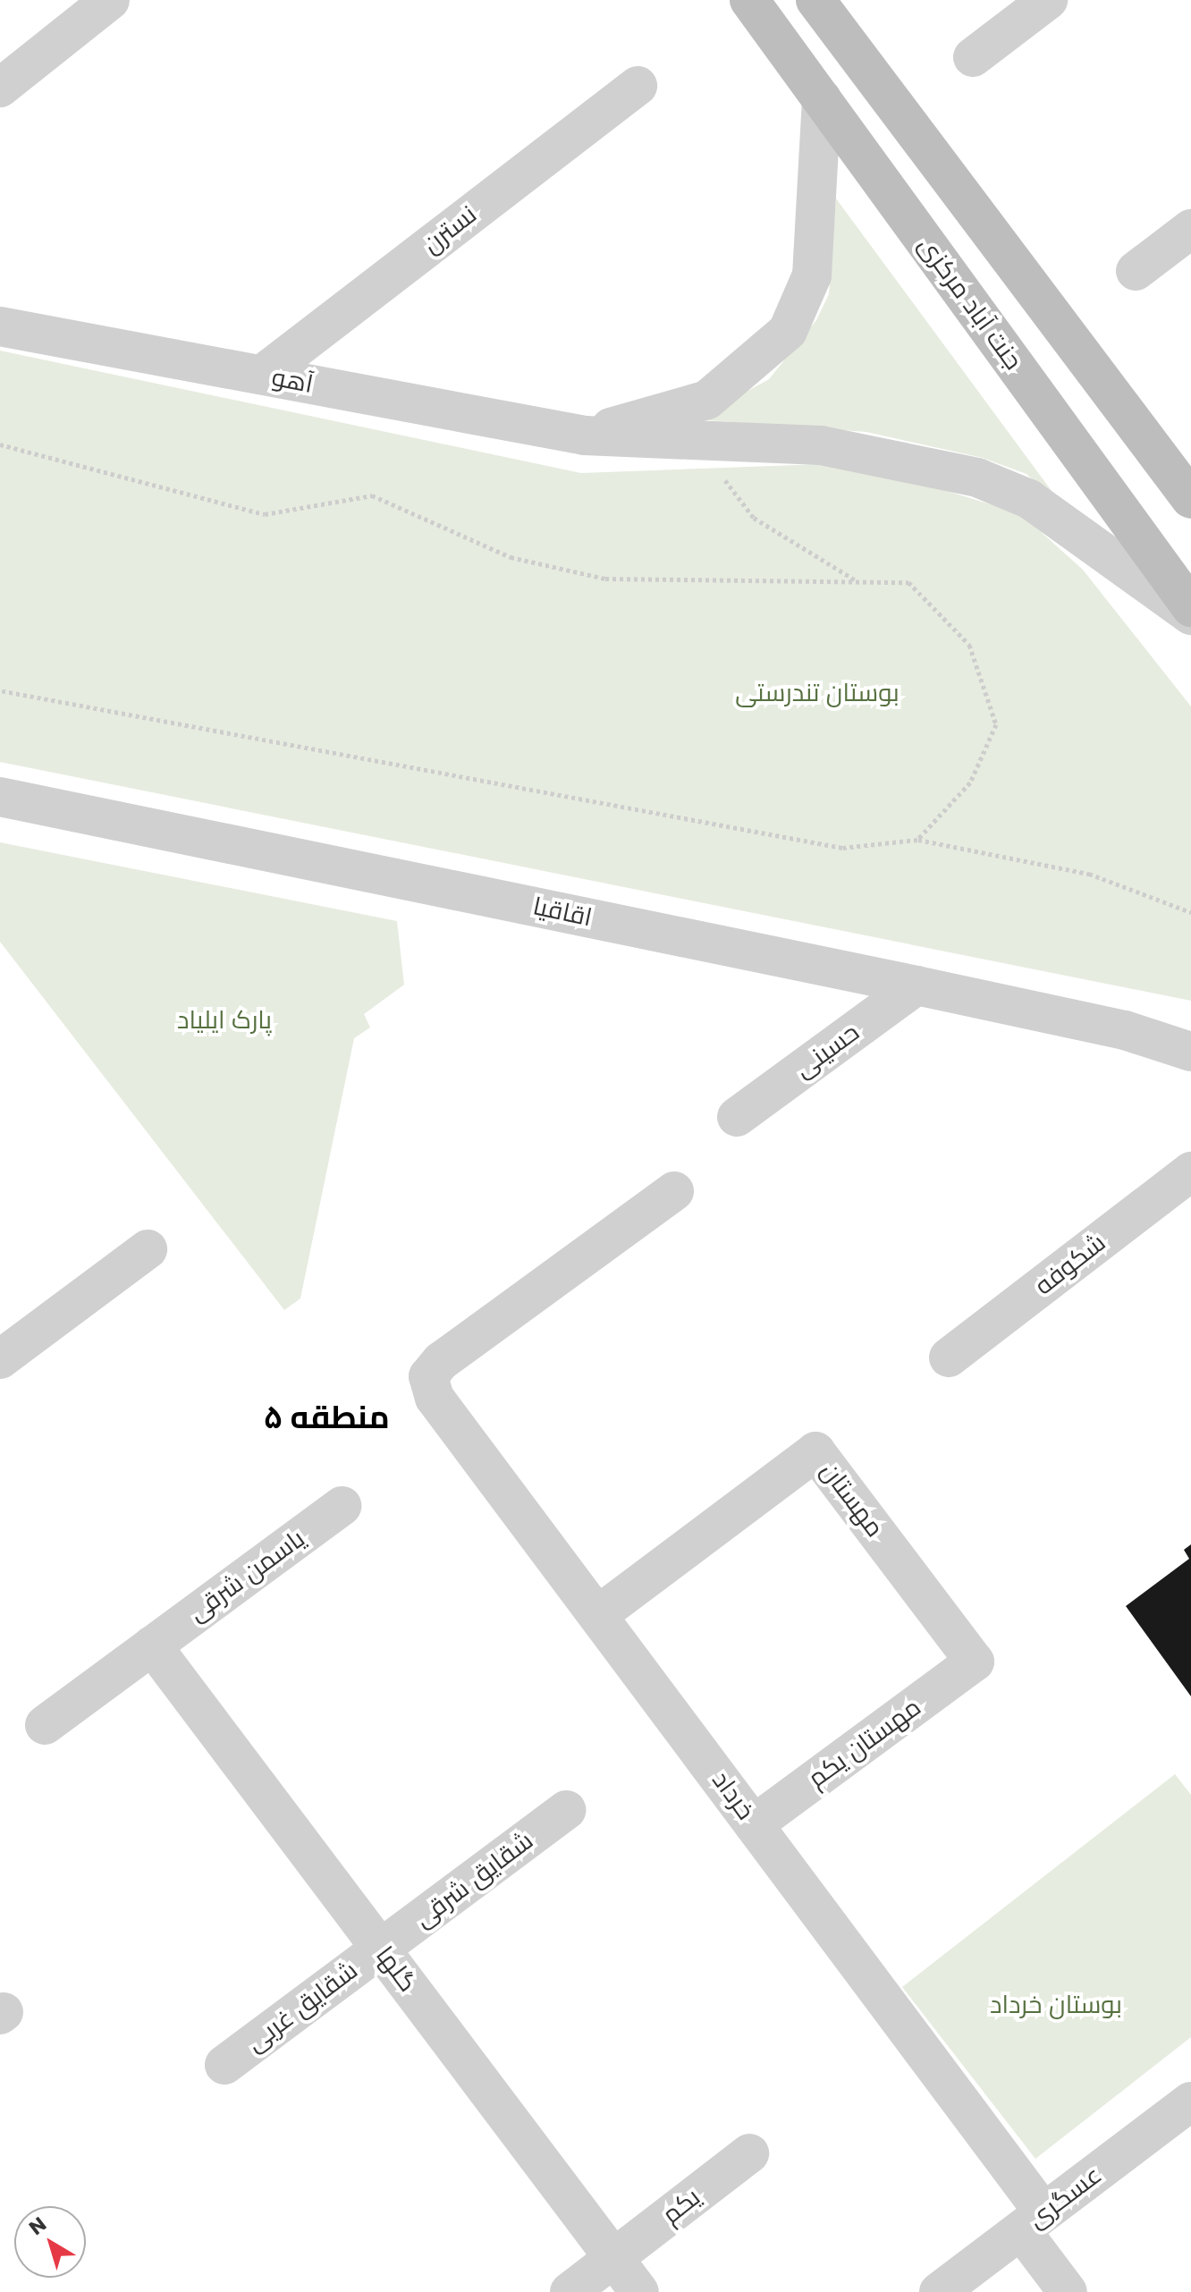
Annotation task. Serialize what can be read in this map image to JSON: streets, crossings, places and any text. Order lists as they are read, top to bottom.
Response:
{
  "streets": {
    "main road": ["جنت آباد مرکزی"],
    "street": [
      "نسترن",
      "آهو",
      "اقاقیا",
      "حسینی",
      "شکوفه",
      "مهستان",
      "یاسمن شرقی",
      "مهستان یکم",
      "خرداد",
      "شقایق شرقی",
      "گلها",
      "شقایق غربی",
      "عسگری",
      "یکم"
    ]
  },
  "crossings": [
    ["نسترن", "آهو"],
    ["اقاقیا", "حسینی"],
    ["مهستان", "مهستان یکم"],
    ["مهستان", "خرداد"],
    ["یاسمن شرقی", "گلها"],
    ["مهستان یکم", "خرداد"],
    ["خرداد", "عسگری"],
    ["شقایق شرقی", "گلها"],
    ["شقایق شرقی", "شقایق غربی"],
    ["گلها", "شقایق غربی"],
    ["گلها", "یکم"]
  ],
  "districts": ["منطقه ۵"],
  "parks": ["بوستان تندرستی", "پارک ایلیاد", "بوستان خرداد"],
  "north": "top left"
}
